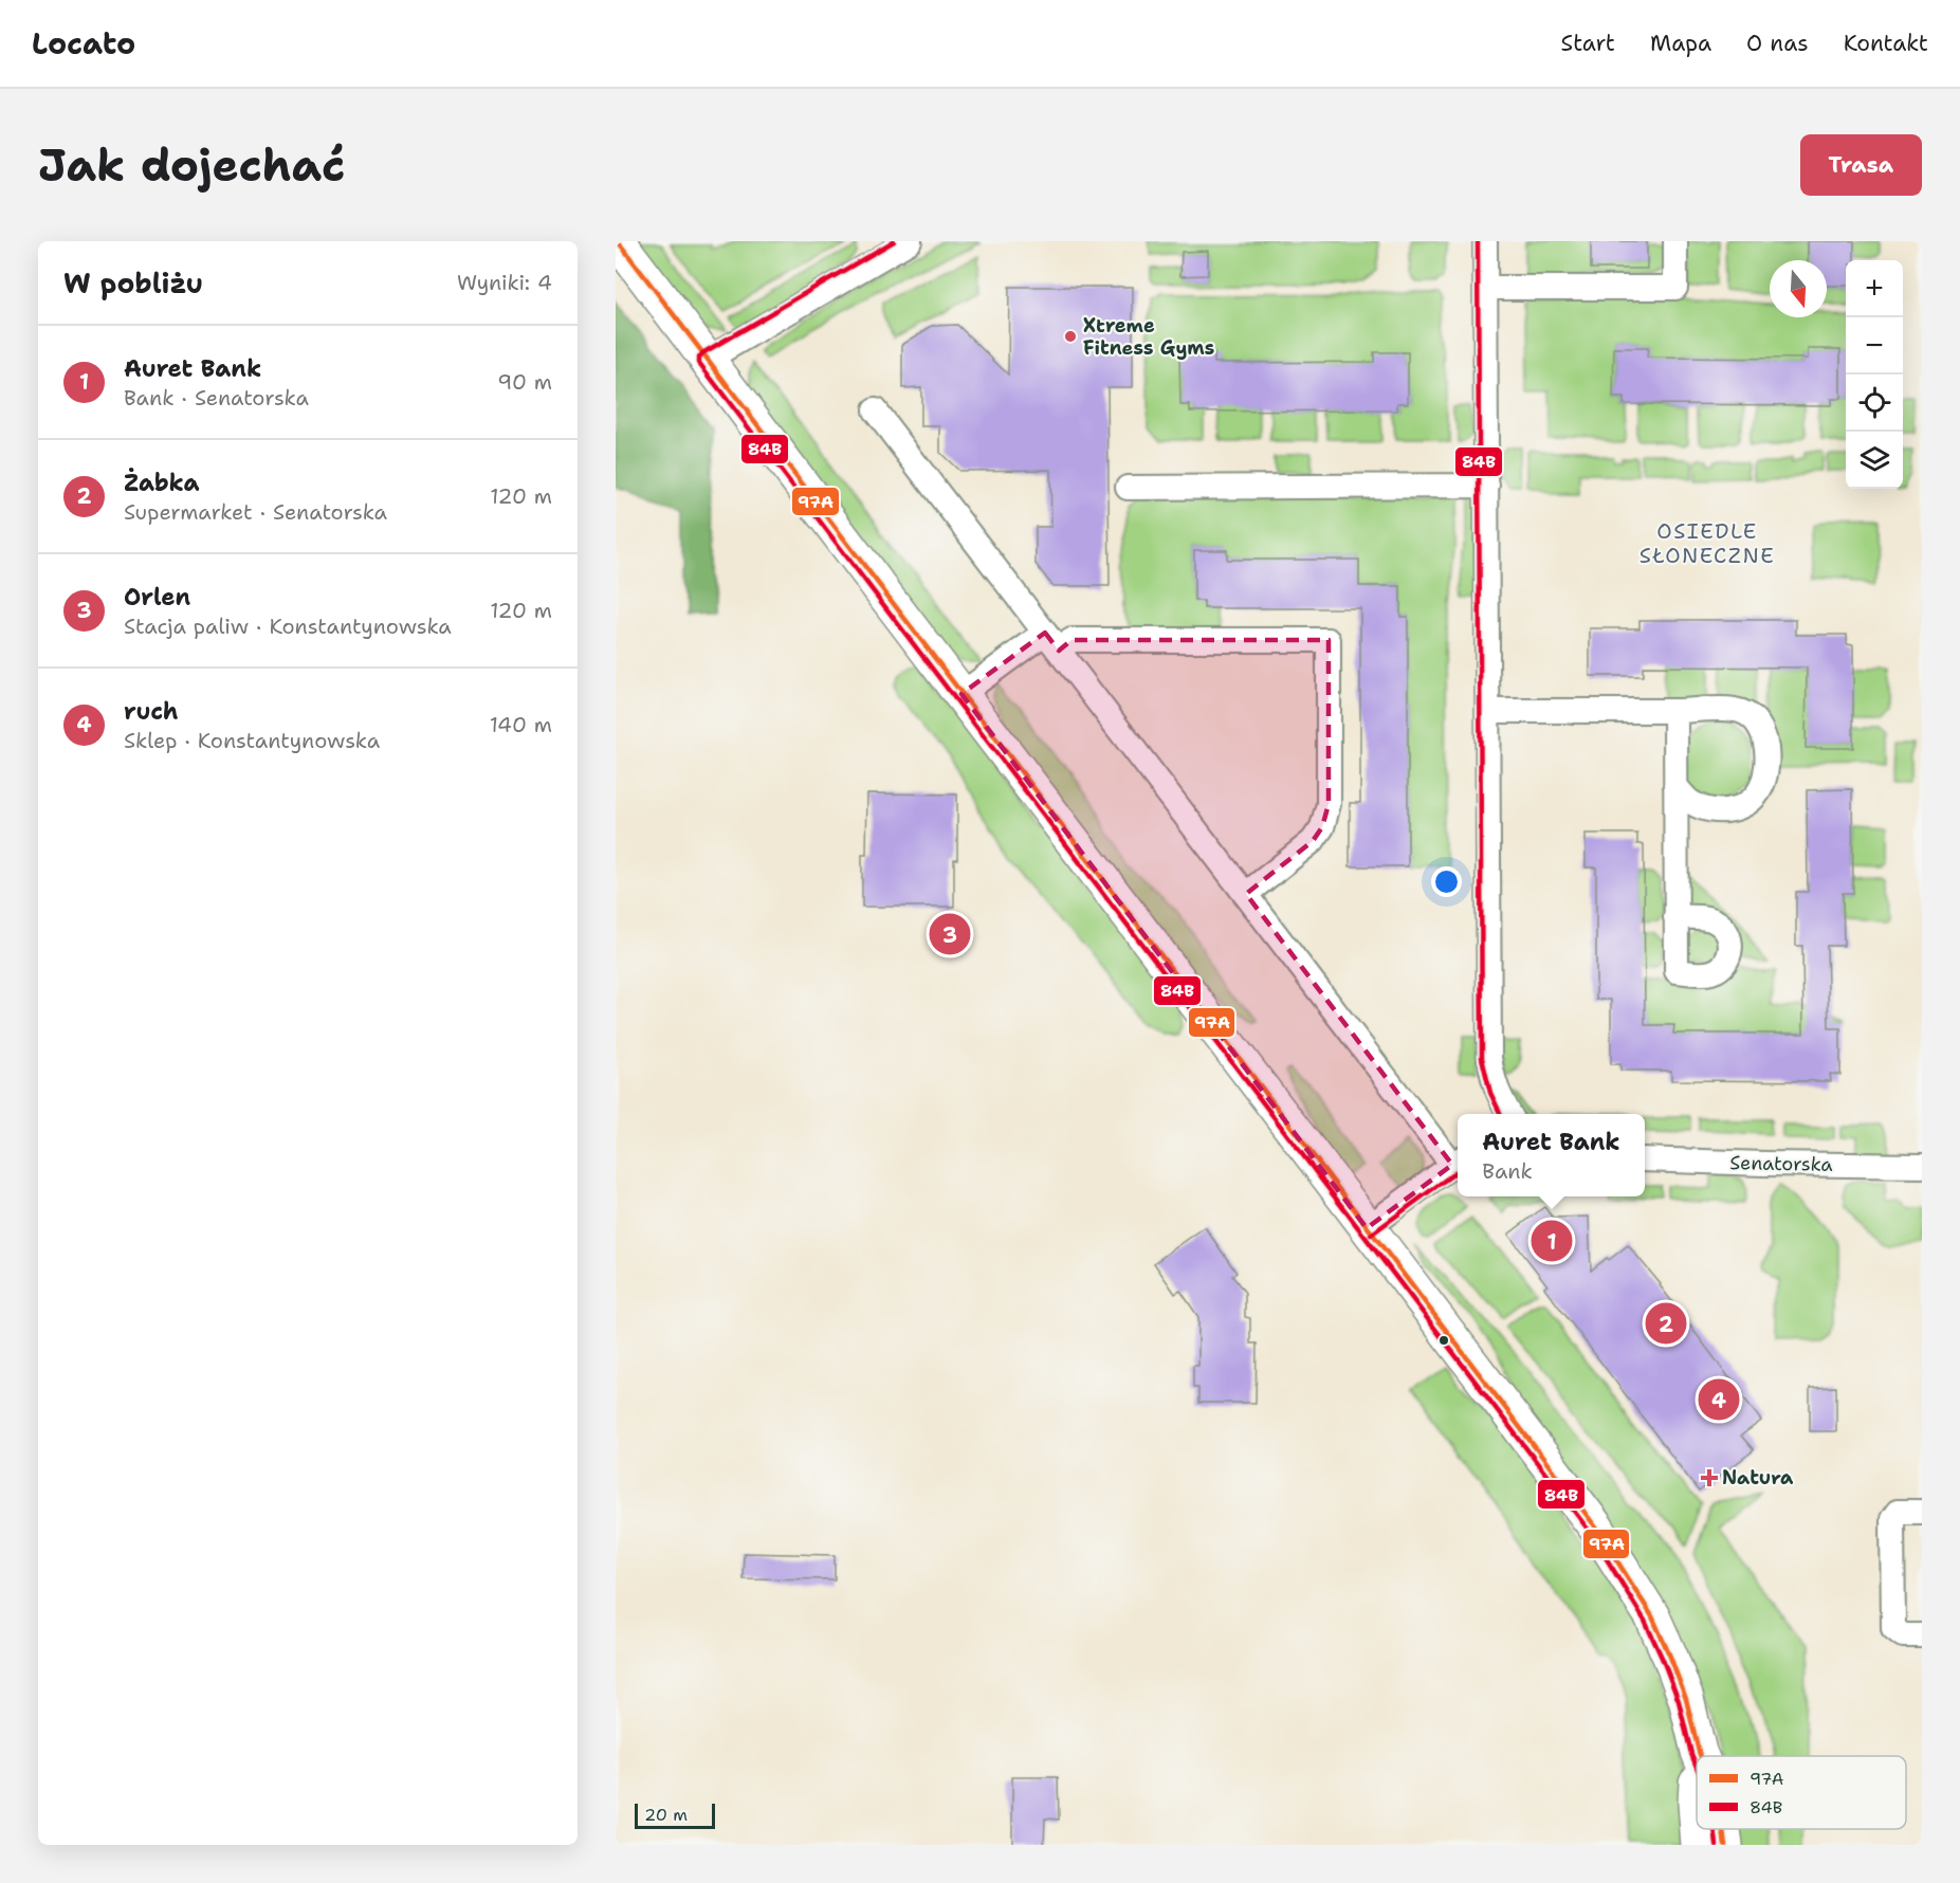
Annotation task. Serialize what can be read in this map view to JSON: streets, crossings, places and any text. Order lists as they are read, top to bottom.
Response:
{
  "streets": {
    "street": ["Senatorska"]
  },
  "districts": ["OSIEDLE SŁONECZNE"],
  "places": {
    "other": ["Xtreme Fitness Gyms"],
    "health": ["Natura"]
  },
  "lines": ["transit line 97A", "transit line 84B"],
  "legend": ["97A", "84B"],
  "scale_bar": "20 m",
  "north": "bottom",
  "page": {
    "header": "Locato",
    "nav": [
      "Start",
      "Mapa",
      "O nas",
      "Kontakt"
    ],
    "buttons": "Trasa",
    "title": "Jak dojechać",
    "heading": ["W pobliżu", "Wyniki: 4"],
    "map_buttons": ["+", "−"],
    "list": [
      {
        "mark": "1",
        "name": "Auret Bank",
        "note": "Bank · Senatorska",
        "value": "90 m"
      },
      {
        "mark": "2",
        "name": "Żabka",
        "note": "Supermarket · Senatorska",
        "value": "120 m"
      },
      {
        "mark": "3",
        "name": "Orlen",
        "note": "Stacja paliw · Konstantynowska",
        "value": "120 m"
      },
      {
        "mark": "4",
        "name": "ruch",
        "note": "Sklep · Konstantynowska",
        "value": "140 m"
      }
    ],
    "pins": [
      "3",
      "1",
      "2",
      "4"
    ],
    "popup": ["Auret Bank", "Bank"],
    "scale": "20 m"
  }
}
